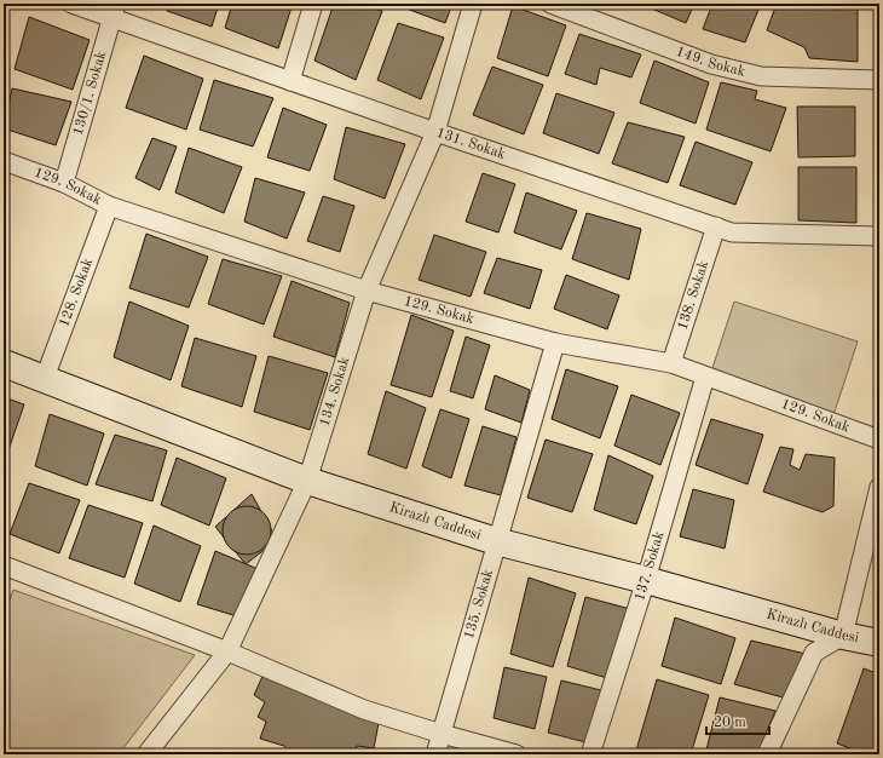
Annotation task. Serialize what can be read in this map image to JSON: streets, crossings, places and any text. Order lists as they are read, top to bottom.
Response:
{
  "streets": {
    "main road": ["Kirazlı Caddesi"],
    "street": [
      "149. Sokak",
      "130/1. Sokak",
      "131. Sokak",
      "129. Sokak",
      "128. Sokak",
      "138. Sokak",
      "134. Sokak",
      "137. Sokak",
      "135. Sokak"
    ]
  },
  "crossings": [
    ["130/1. Sokak", "131. Sokak"],
    ["130/1. Sokak", "129. Sokak"],
    ["131. Sokak", "138. Sokak"],
    ["131. Sokak", "134. Sokak"],
    ["129. Sokak", "128. Sokak"],
    ["129. Sokak", "138. Sokak"],
    ["129. Sokak", "134. Sokak"],
    ["129. Sokak", "137. Sokak"],
    ["129. Sokak", "135. Sokak"],
    ["128. Sokak", "Kirazlı Caddesi"],
    ["134. Sokak", "Kirazlı Caddesi"],
    ["Kirazlı Caddesi", "137. Sokak"],
    ["Kirazlı Caddesi", "135. Sokak"]
  ],
  "scale_bar": "20 m"
}
